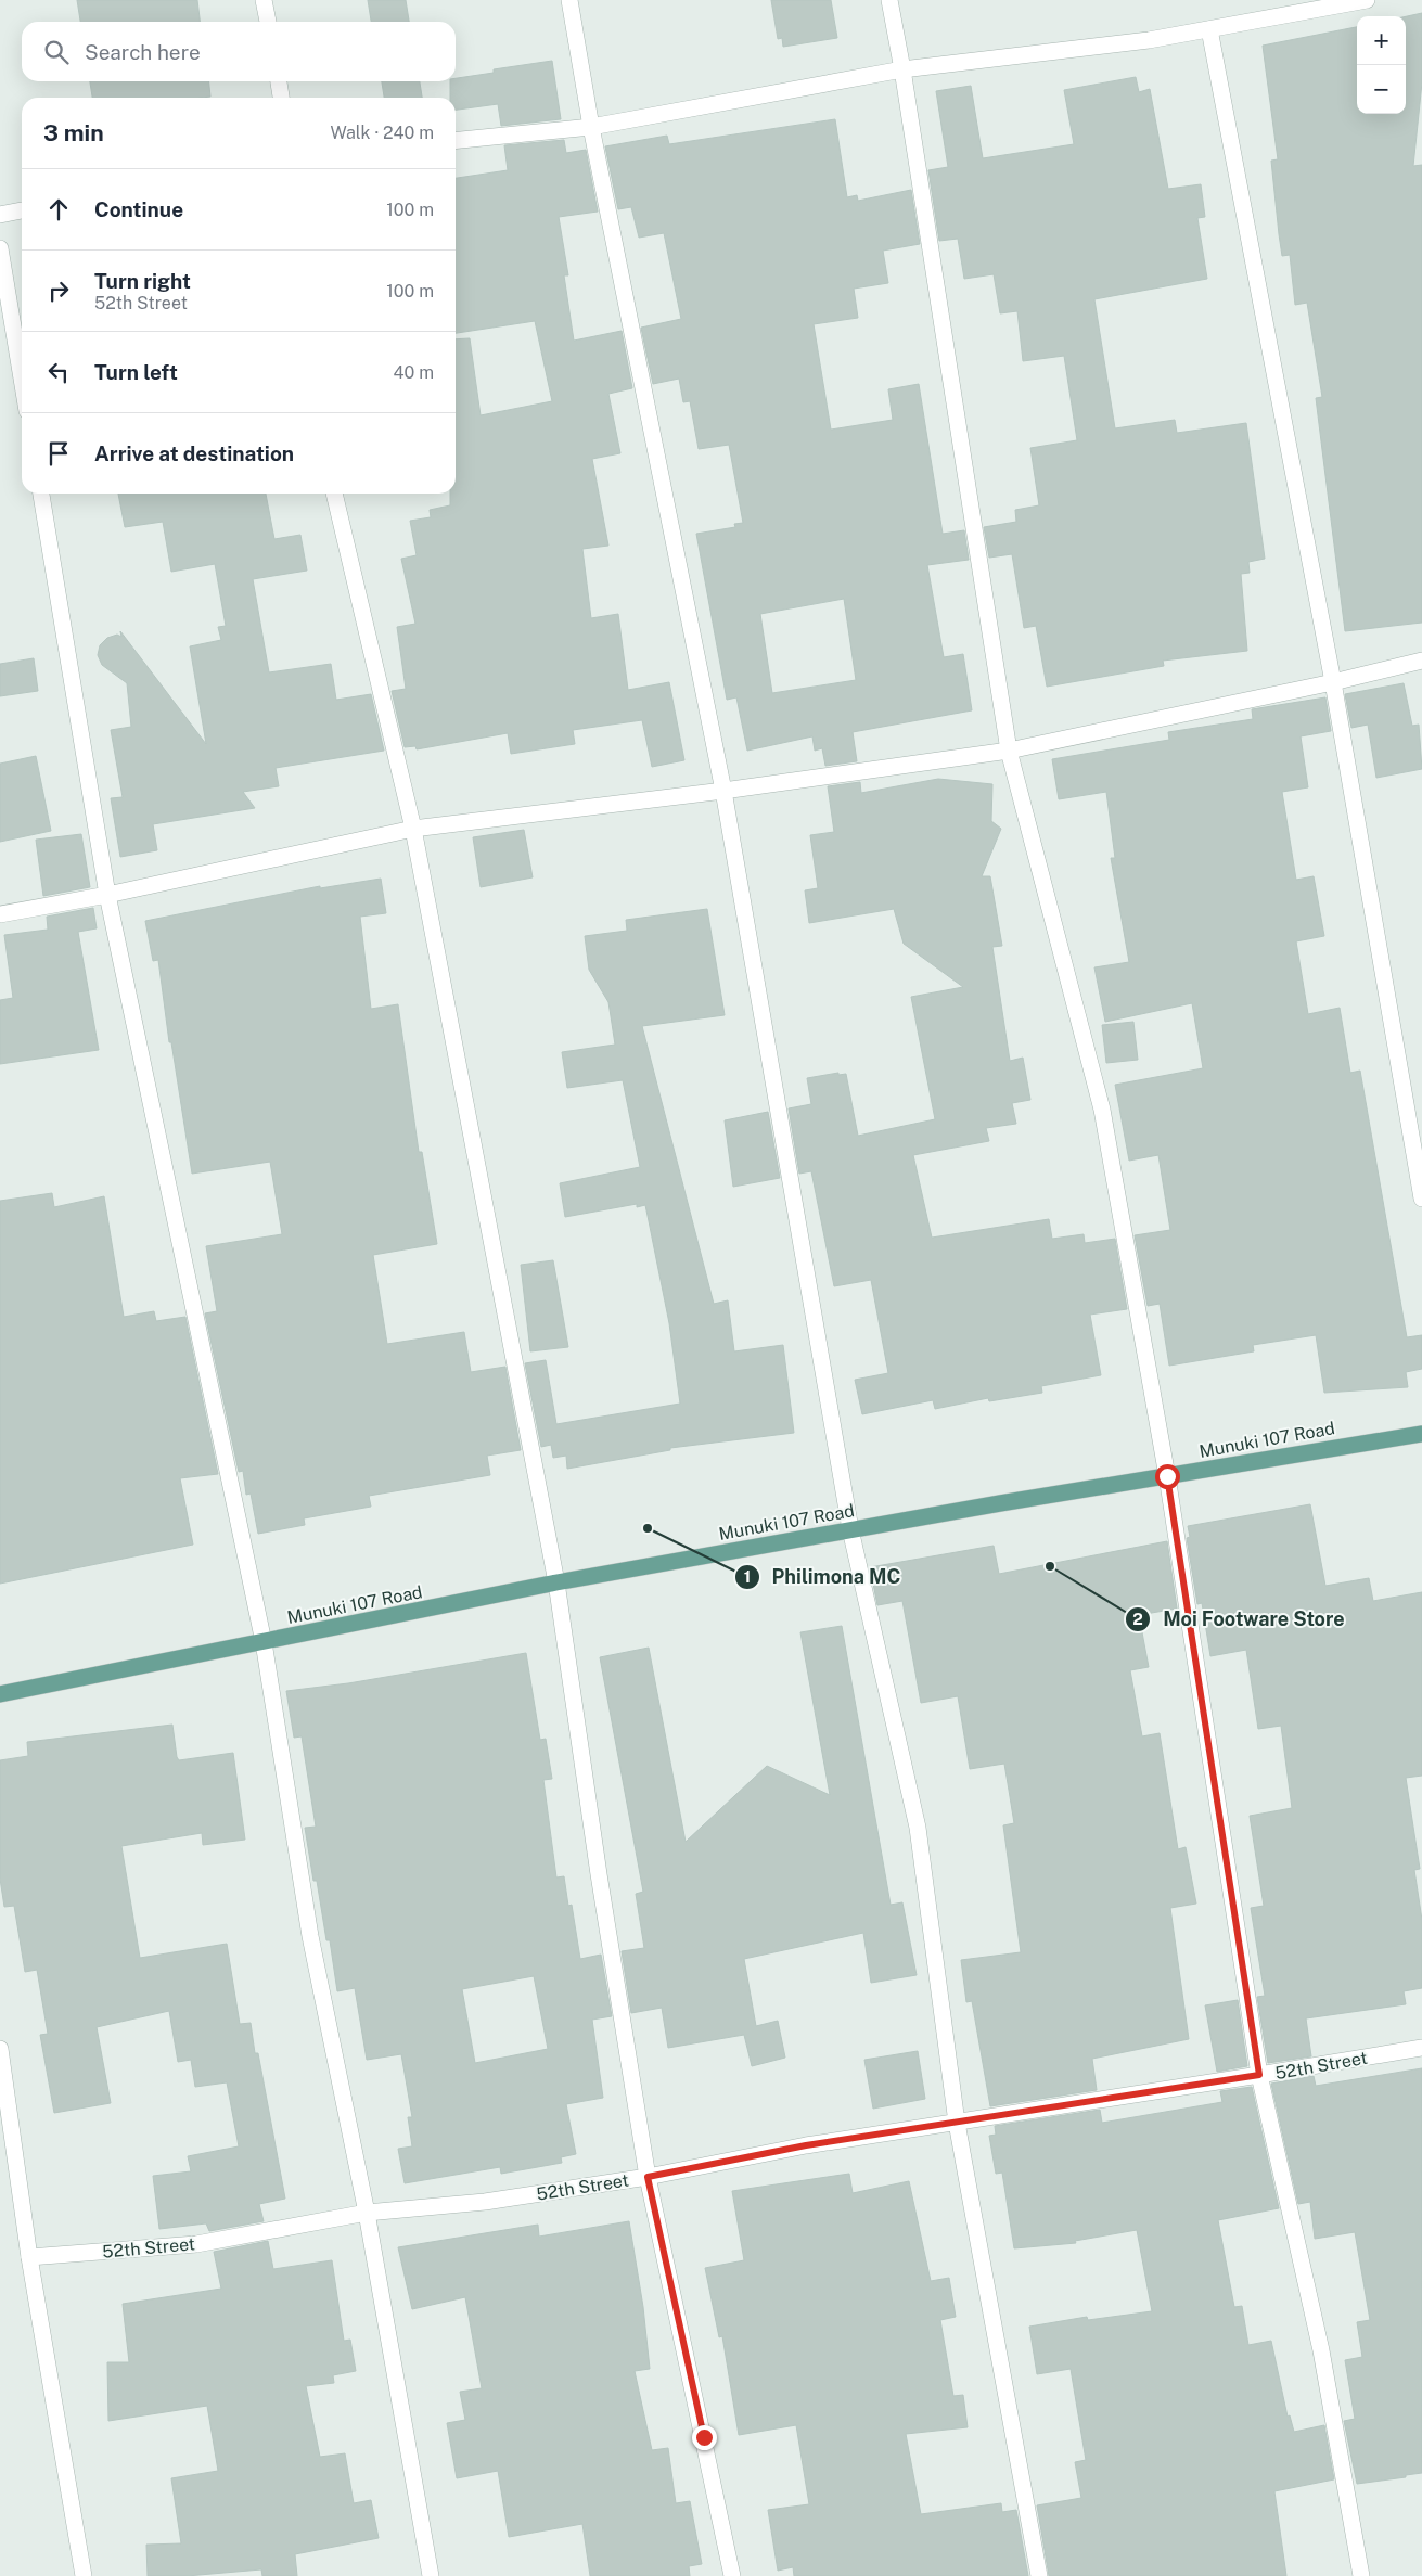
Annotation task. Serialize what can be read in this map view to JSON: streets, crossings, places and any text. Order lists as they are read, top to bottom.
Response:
{
  "streets": {
    "main road": ["Munuki 107 Road"],
    "street": ["52th Street"]
  },
  "places": ["Philimona MC", "Moi Footware Store"],
  "page": {
    "map_buttons": ["+", "−"],
    "search": "Search here",
    "heading": ["3 min", "Walk · 240 m"],
    "list": [
      ["Continue", "100 m"],
      ["Turn right", "52th Street", "100 m"],
      ["Turn left", "40 m"],
      "Arrive at destination"
    ]
  }
}
